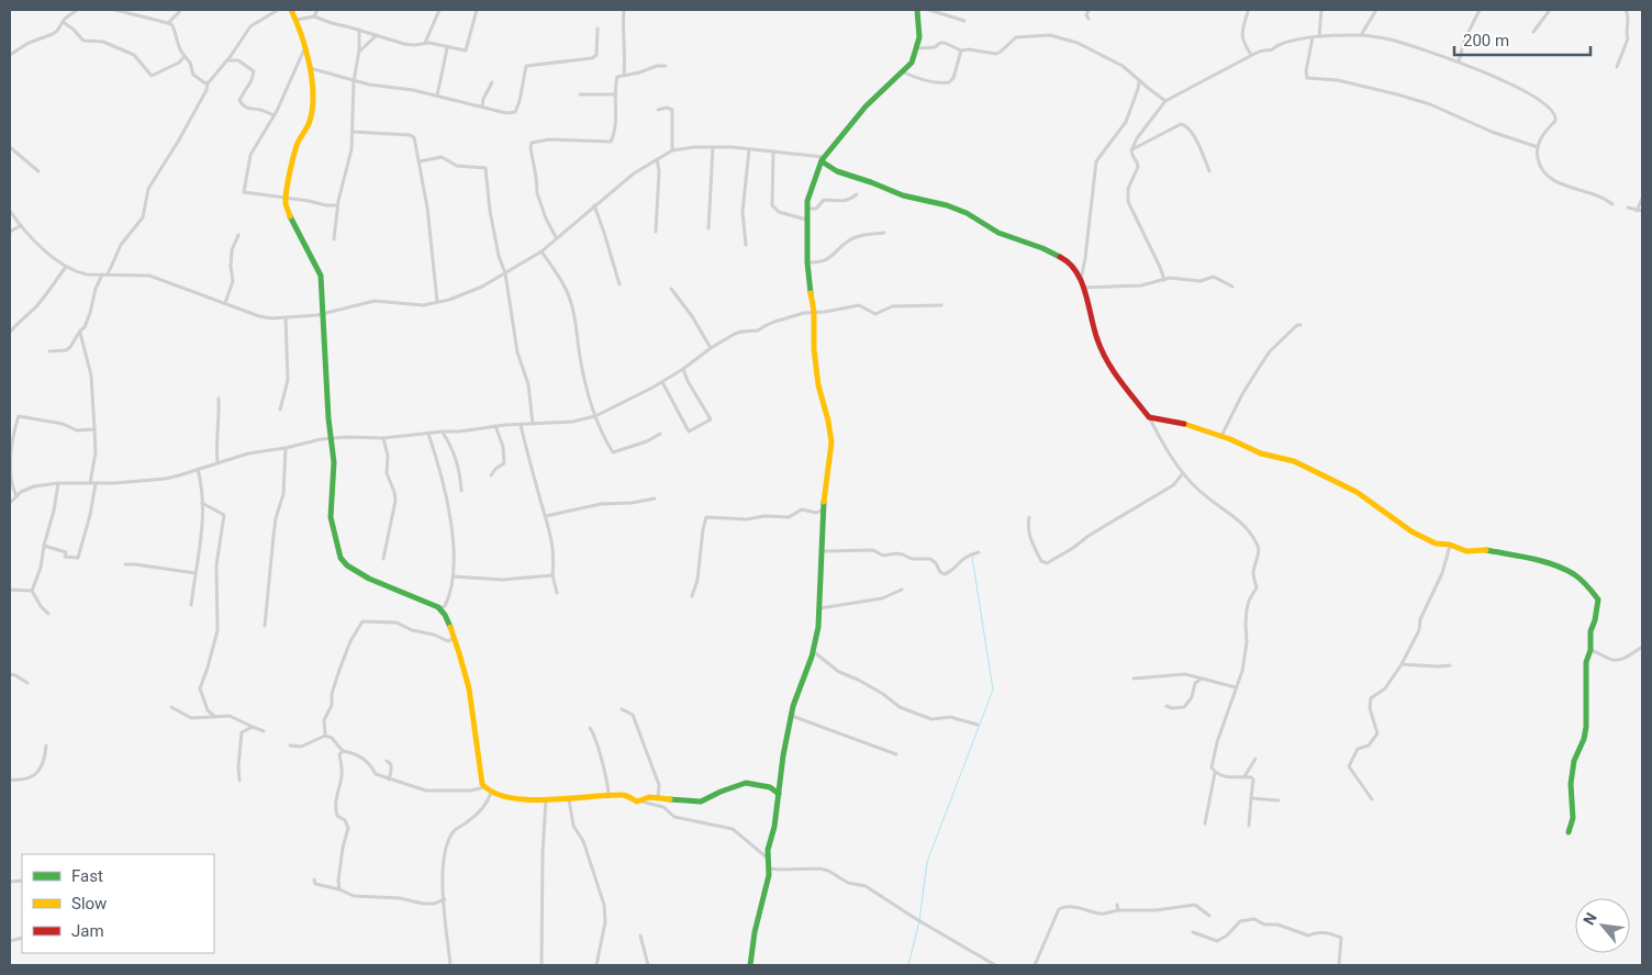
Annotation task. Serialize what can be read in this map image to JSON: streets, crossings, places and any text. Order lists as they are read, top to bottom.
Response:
{
  "legend": ["Fast", "Slow", "Jam"],
  "scale_bar": "200 m",
  "north": "top left"
}
